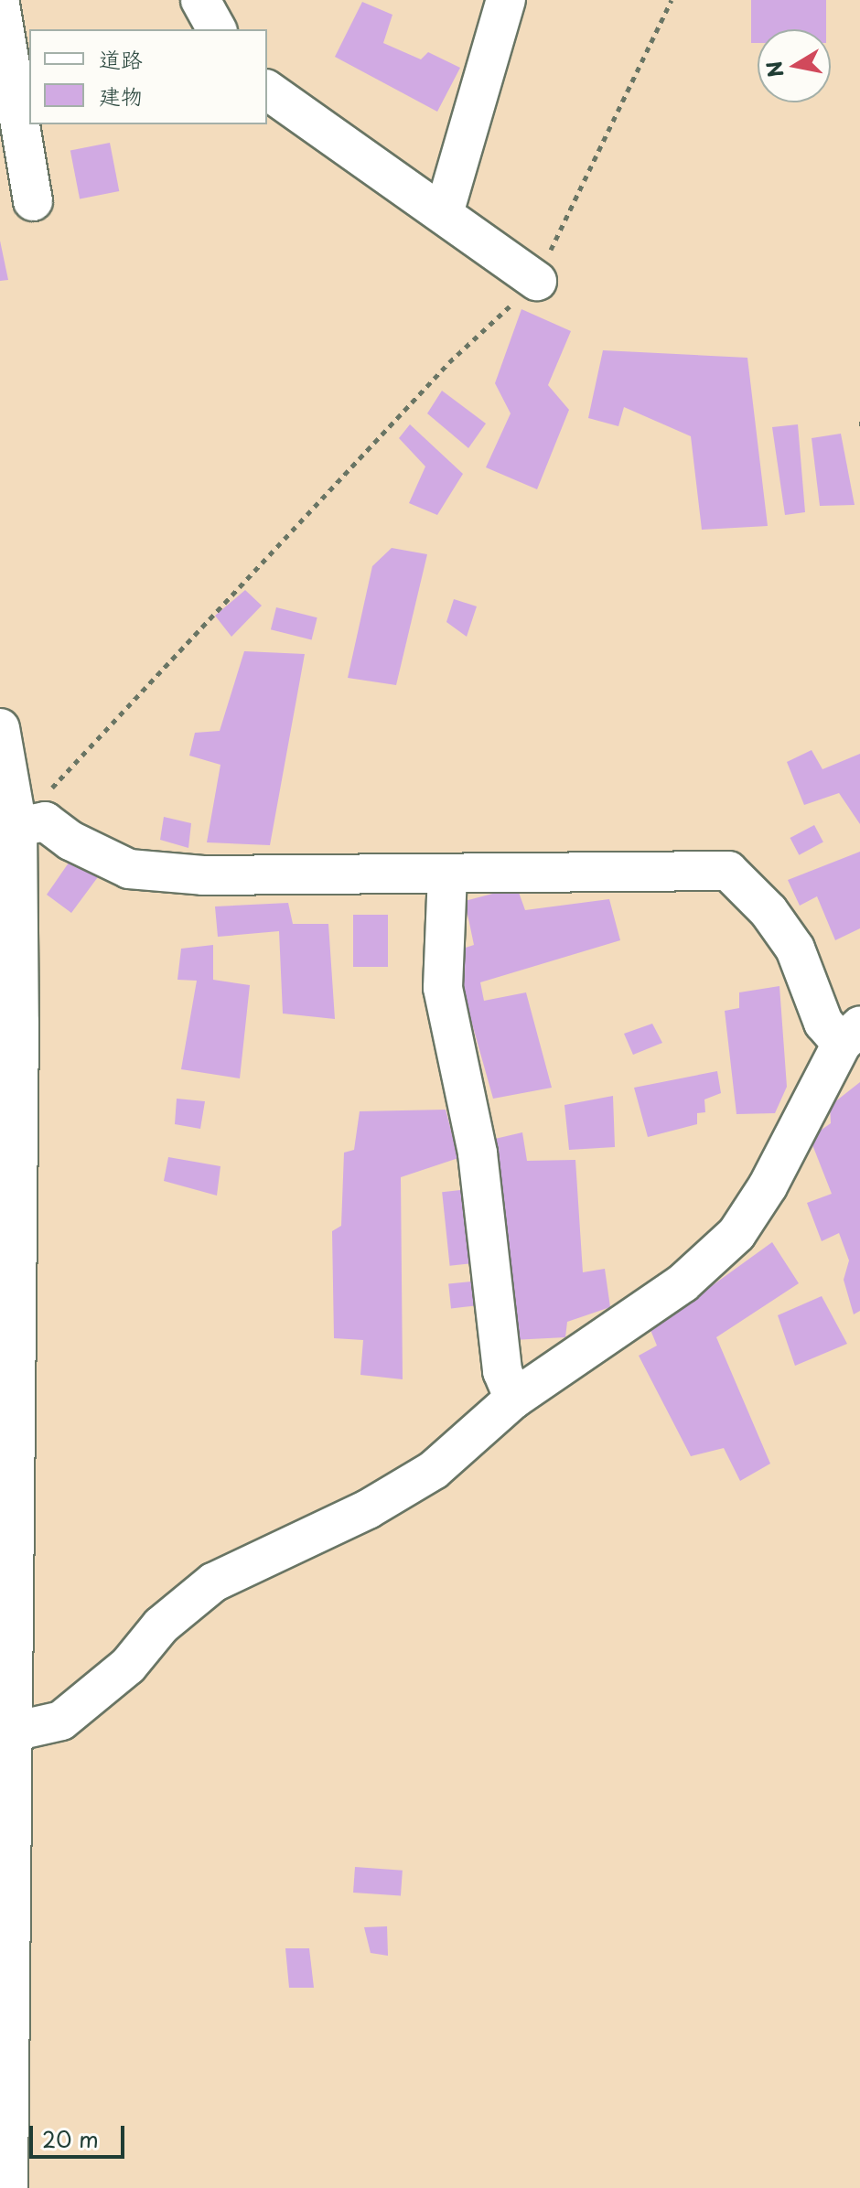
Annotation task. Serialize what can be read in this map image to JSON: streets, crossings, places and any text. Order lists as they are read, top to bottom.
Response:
{
  "legend": ["道路", "建物"],
  "scale_bar": "20 m",
  "north": "left"
}
